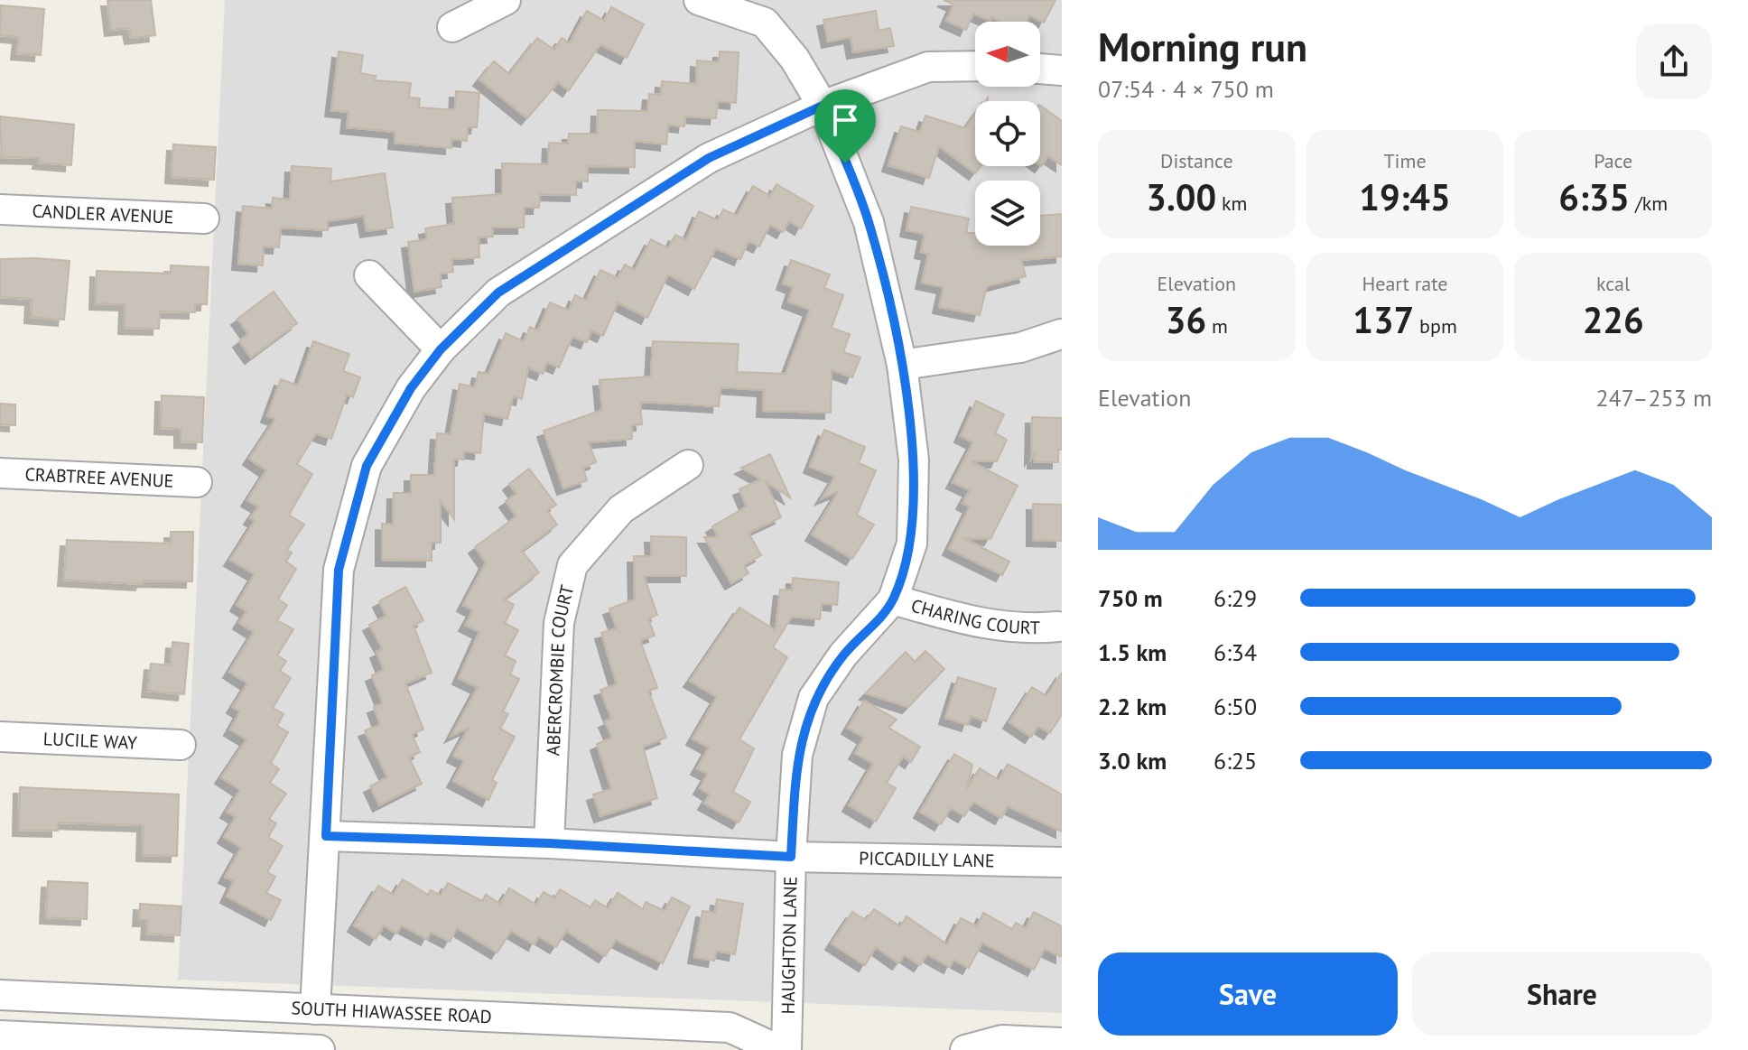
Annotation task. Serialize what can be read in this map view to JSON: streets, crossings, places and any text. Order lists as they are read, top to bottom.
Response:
{
  "streets": {
    "street": [
      "CANDLER AVENUE",
      "CRABTREE AVENUE",
      "CHARING COURT",
      "ABERCROMBIE COURT",
      "LUCILE WAY",
      "PICCADILLY LANE",
      "HAUGHTON LANE",
      "SOUTH HIAWASSEE ROAD"
    ]
  },
  "crossings": [
    ["CHARING COURT", "HAUGHTON LANE"],
    ["ABERCROMBIE COURT", "PICCADILLY LANE"],
    ["PICCADILLY LANE", "HAUGHTON LANE"]
  ],
  "north": "left",
  "page": {
    "heading": ["Morning run", "07:54 · 4 × 750 m"],
    "stats": [
      ["Distance", "3.00 km"],
      ["Time", "19:45"],
      ["Pace", "6:35 /km"],
      ["Elevation", "36 m"],
      ["Heart rate", "137 bpm"],
      ["kcal", "226"]
    ],
    "chart": ["Elevation", "247–253 m"],
    "list": [
      {
        "name": "750 m",
        "note": "6:29"
      },
      {
        "name": "1.5 km",
        "note": "6:34"
      },
      {
        "name": "2.2 km",
        "note": "6:50"
      },
      {
        "name": "3.0 km",
        "note": "6:25"
      }
    ],
    "buttons": ["Save", "Share"]
  }
}
